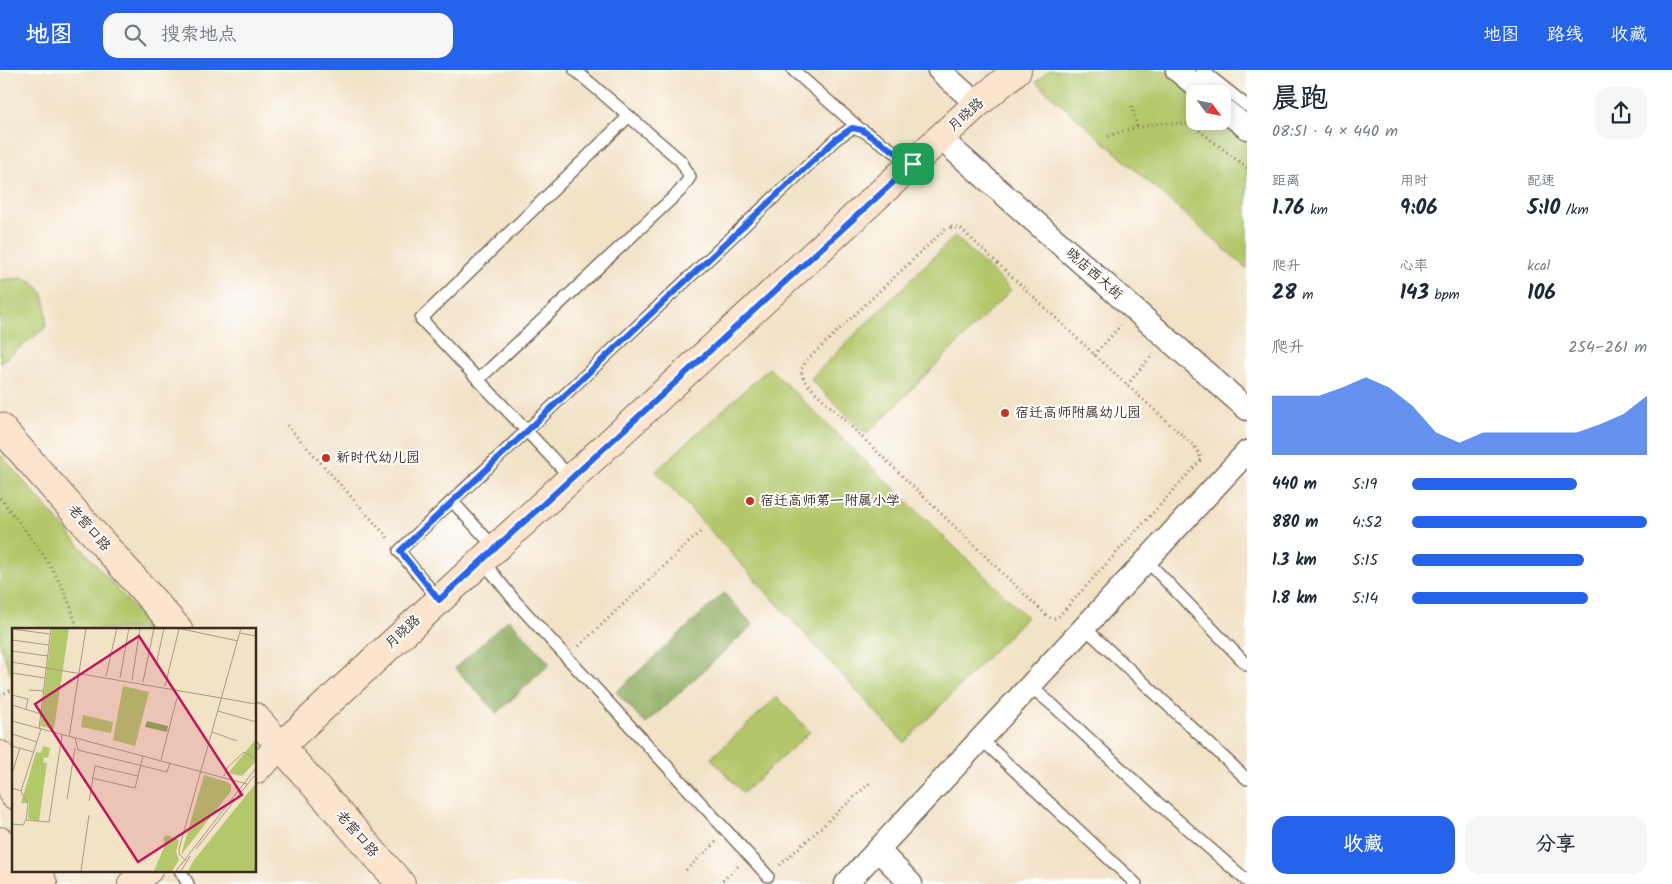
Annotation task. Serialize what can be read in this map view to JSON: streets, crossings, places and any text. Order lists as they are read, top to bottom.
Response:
{
  "streets": {
    "street": ["月晓路", "晓店西大街", "老营口路"]
  },
  "crossings": [
    ["月晓路", "晓店西大街"],
    ["月晓路", "老营口路"]
  ],
  "places": ["宿迁高师附属幼儿园", "新时代幼儿园", "宿迁高师第一附属小学"],
  "north": "bottom right",
  "page": {
    "header": "地图",
    "search": "搜索地点",
    "nav": ["地图", "路线", "收藏"],
    "heading": ["晨跑", "08:51 · 4 × 440 m"],
    "stats": [
      ["距离", "1.76 km"],
      ["用时", "9:06"],
      ["配速", "5:10 /km"],
      ["爬升", "28 m"],
      ["心率", "143 bpm"],
      ["kcal", "106"]
    ],
    "chart": ["爬升", "254–261 m"],
    "list": [
      {
        "name": "440 m",
        "note": "5:19"
      },
      {
        "name": "880 m",
        "note": "4:52"
      },
      {
        "name": "1.3 km",
        "note": "5:15"
      },
      {
        "name": "1.8 km",
        "note": "5:14"
      }
    ],
    "buttons": ["收藏", "分享"]
  }
}
